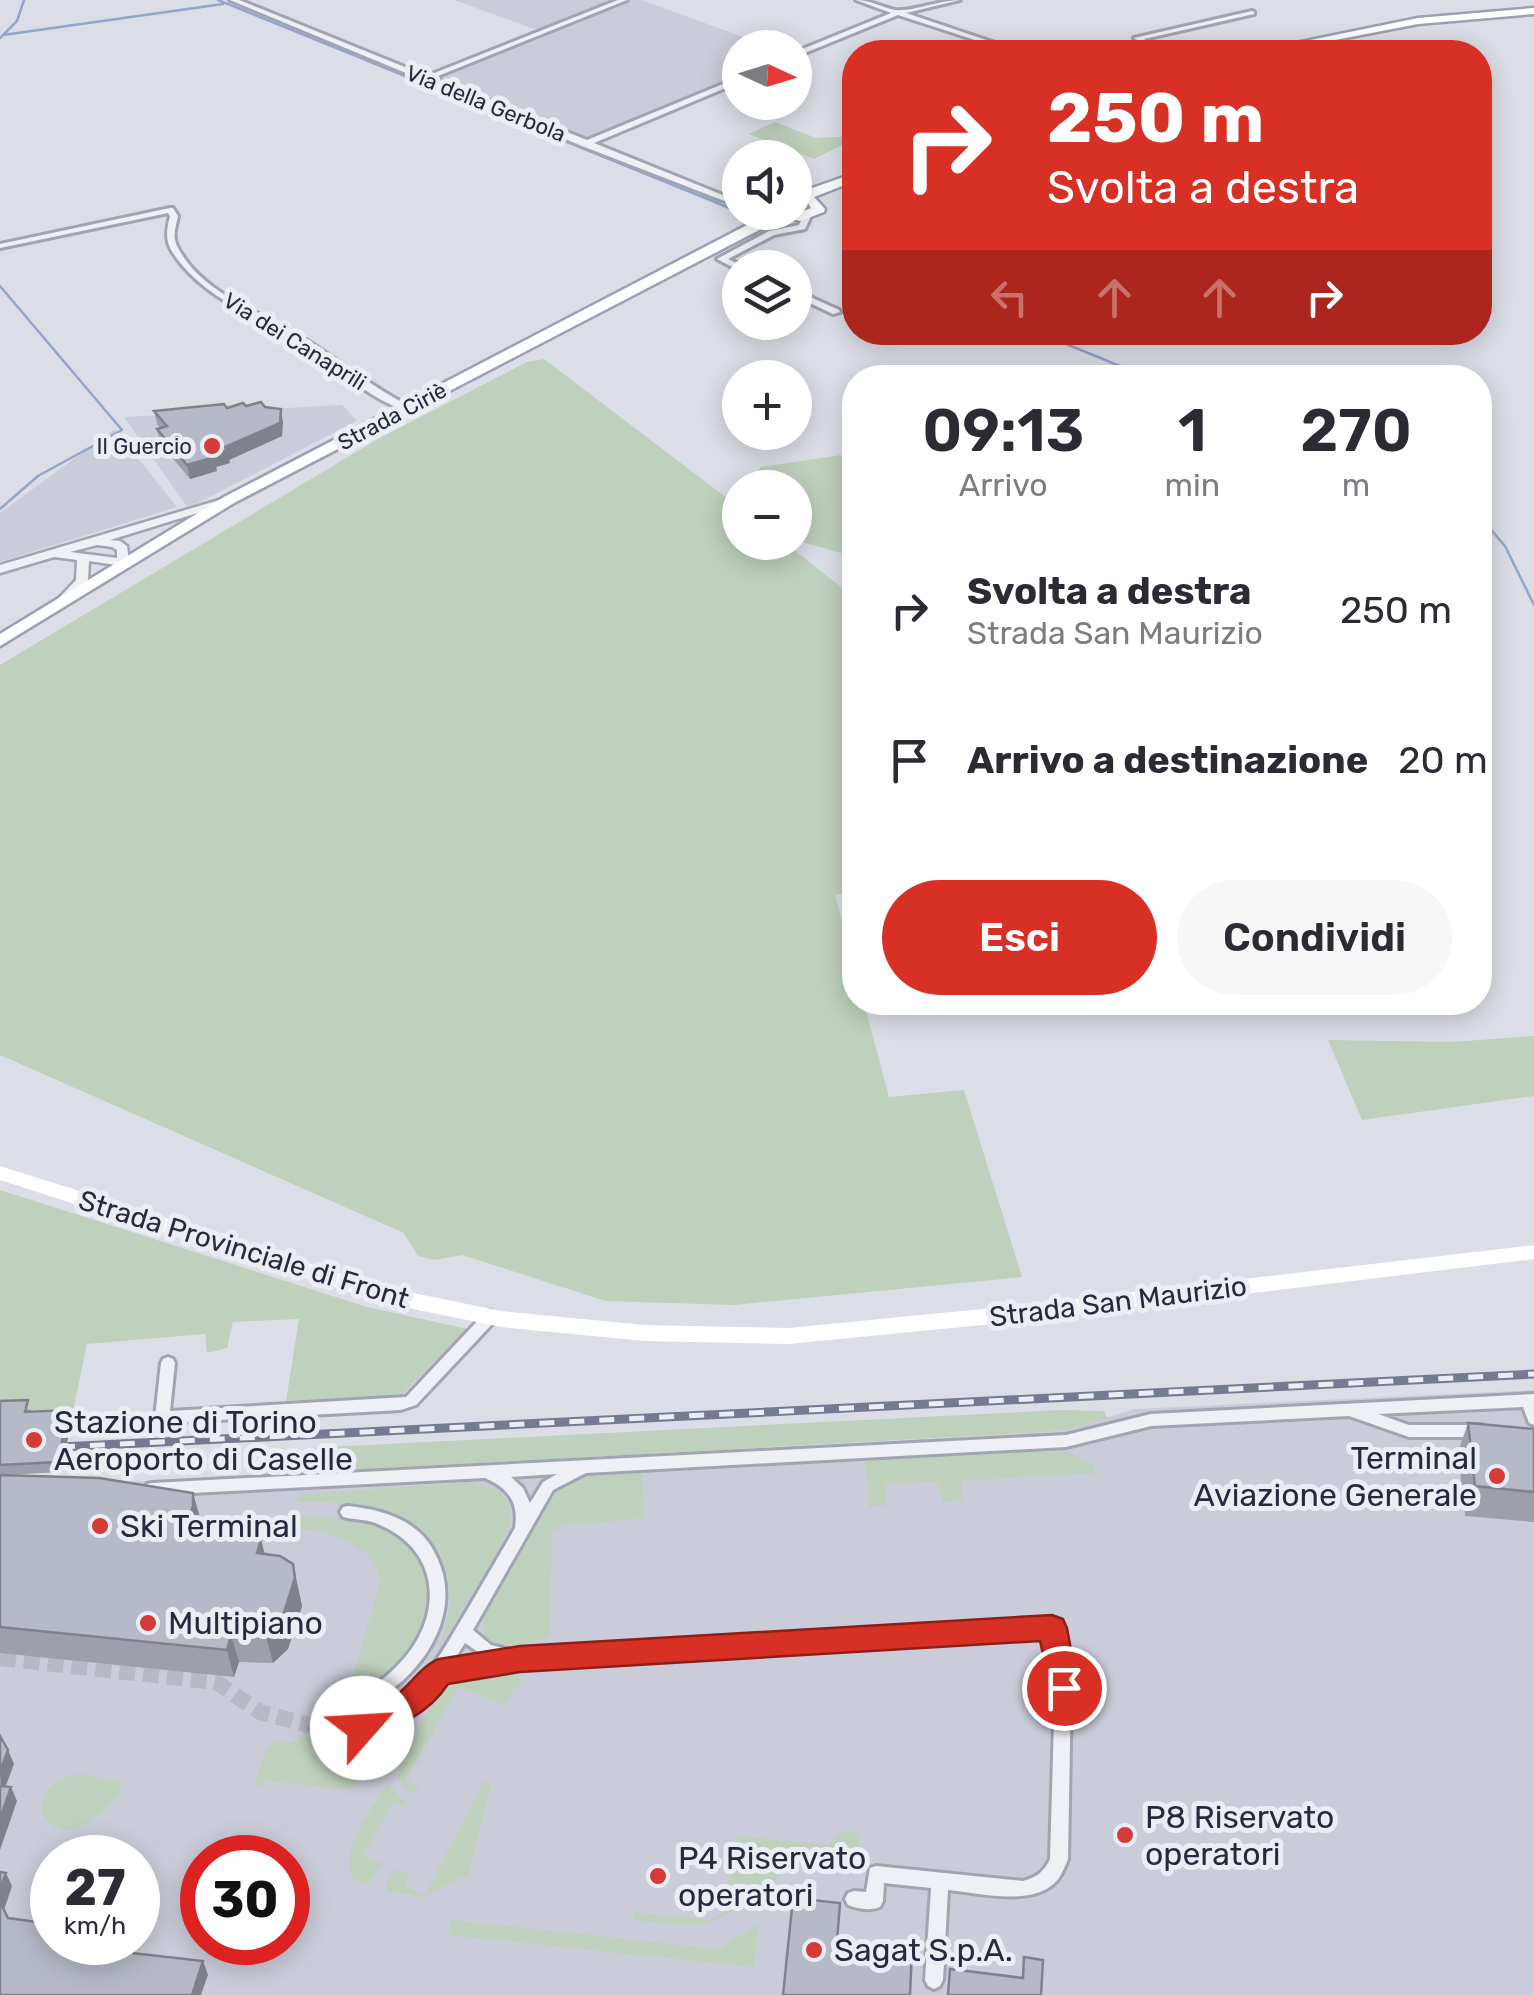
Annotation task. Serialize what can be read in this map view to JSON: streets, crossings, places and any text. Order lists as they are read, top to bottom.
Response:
{
  "streets": {
    "main road": ["Strada Ciriè", "Strada Provinciale di Front", "Strada San Maurizio"],
    "street": ["Via della Gerbola", "Via dei Canaprili"]
  },
  "crossings": [
    ["Via dei Canaprili", "Strada Ciriè"],
    ["Strada Provinciale di Front", "Strada San Maurizio"]
  ],
  "places": [
    "Il Guercio",
    "Stazione di Torino Aeroporto di Caselle",
    "Terminal Aviazione Generale",
    "Ski Terminal",
    "Multipiano",
    "P8 Riservato operatori",
    "P4 Riservato operatori",
    "Sagat S.p.A."
  ],
  "north": "right",
  "page": {
    "map_buttons": ["+", "−"],
    "turn": ["250 m", "Svolta a destra"],
    "eta": [
      "09:13",
      "Arrivo",
      "1",
      "min",
      "270",
      "m"
    ],
    "list": [
      {
        "name": "Svolta a destra",
        "note": "Strada San Maurizio",
        "value": "250 m"
      },
      {
        "name": "Arrivo a destinazione",
        "value": "20 m"
      }
    ],
    "buttons": ["Esci", "Condividi"],
    "speed": "27 km/h",
    "limit": "30"
  }
}
